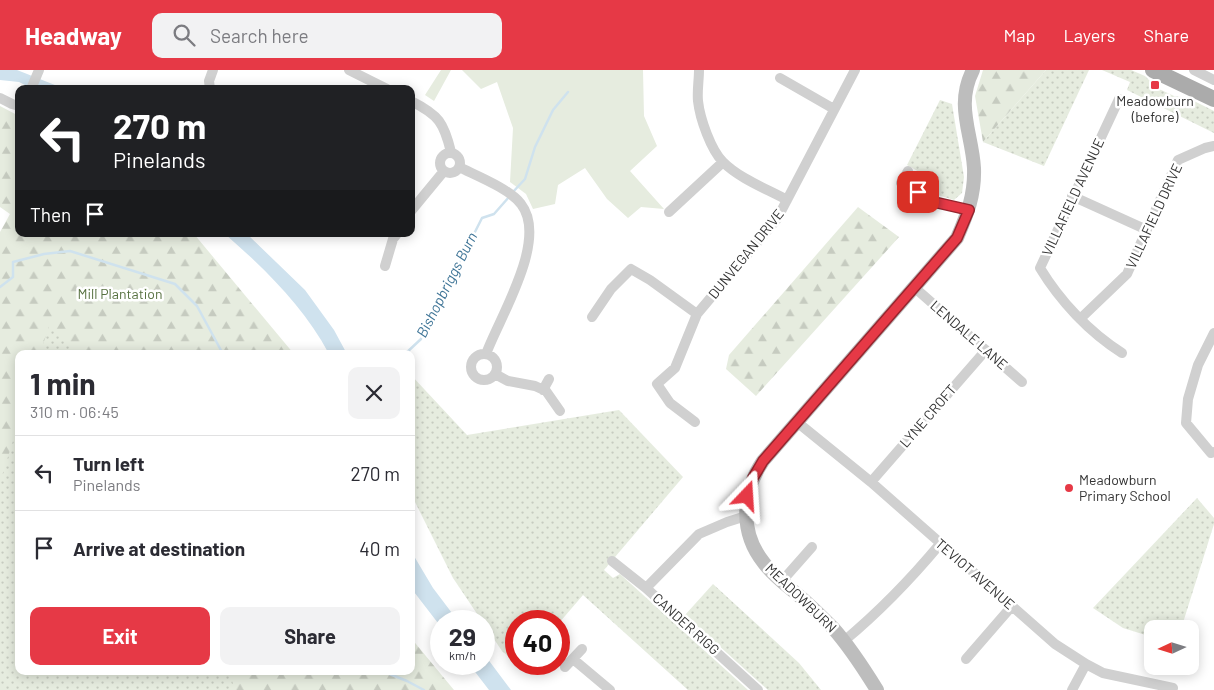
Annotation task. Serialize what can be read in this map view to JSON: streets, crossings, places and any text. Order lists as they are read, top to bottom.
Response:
{
  "streets": {
    "street": [
      "VILLAFIELD AVENUE",
      "VILLAFIELD DRIVE",
      "DUNVEGAN DRIVE",
      "LENDALE LANE",
      "LYNE CROFT",
      "TEVIOT AVENUE",
      "MEADOWBURN",
      "CANDER RIGG"
    ]
  },
  "crossings": [
    ["VILLAFIELD AVENUE", "VILLAFIELD DRIVE"],
    ["LENDALE LANE", "LYNE CROFT"],
    ["LENDALE LANE", "MEADOWBURN"],
    ["LYNE CROFT", "TEVIOT AVENUE"],
    ["TEVIOT AVENUE", "MEADOWBURN"]
  ],
  "water": ["Bishopbriggs Burn"],
  "parks": ["Mill Plantation"],
  "places": {
    "transit": ["Meadowburn (before)"],
    "other": ["Meadowburn Primary School"]
  },
  "north": "left",
  "page": {
    "header": "Headway",
    "search": "Search here",
    "nav": ["Map", "Layers", "Share"],
    "turn": ["270 m", "Pinelands"],
    "then": "Then",
    "heading": ["1 min", "310 m · 06:45"],
    "list": [
      {
        "name": "Turn left",
        "note": "Pinelands",
        "value": "270 m"
      },
      {
        "name": "Arrive at destination",
        "value": "40 m"
      }
    ],
    "buttons": ["Exit", "Share"],
    "speed": "29 km/h",
    "limit": "40"
  }
}
